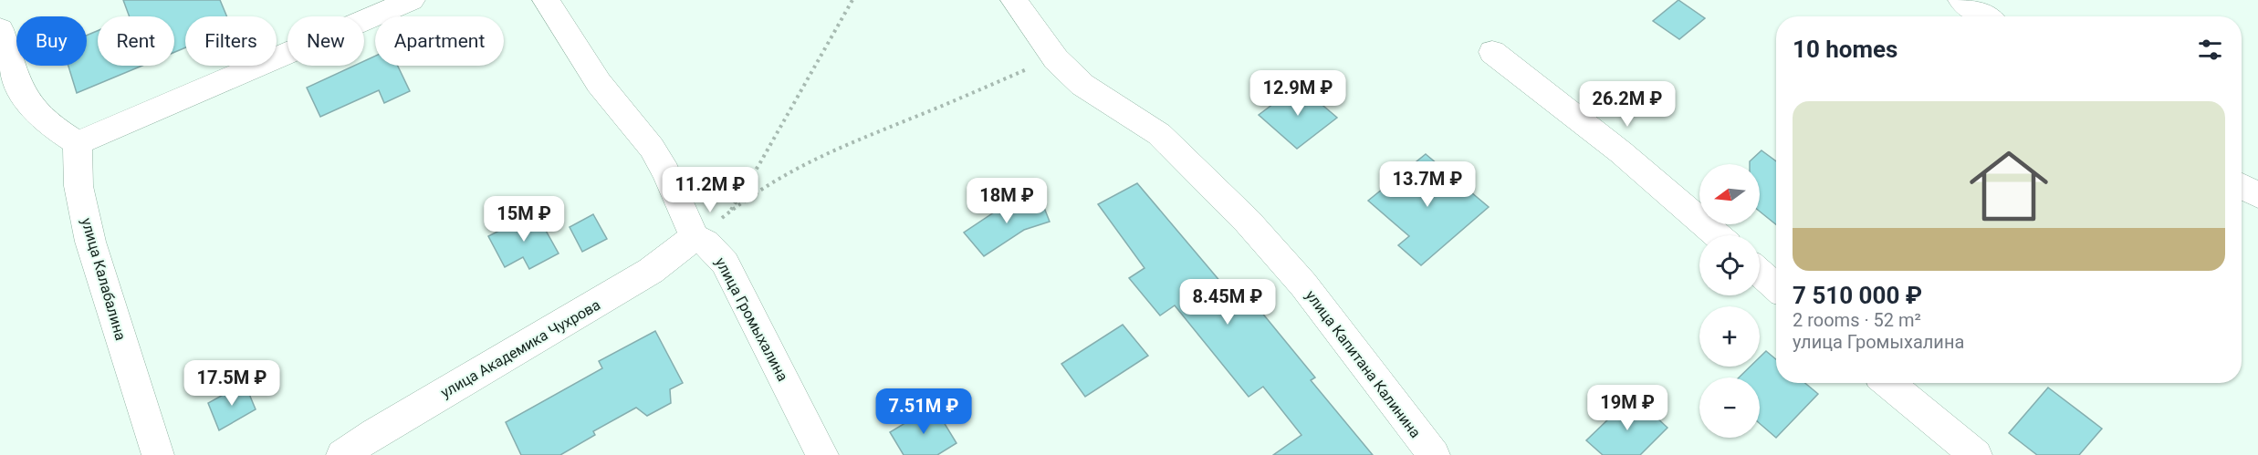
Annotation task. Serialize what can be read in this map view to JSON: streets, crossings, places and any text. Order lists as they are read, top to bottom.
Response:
{
  "streets": {
    "street": [
      "улица Калабалина",
      "улица Громыхалина",
      "улица Академика Чухрова",
      "улица Капитана Калинина"
    ]
  },
  "crossings": [
    ["улица Громыхалина", "улица Академика Чухрова"]
  ],
  "north": "left",
  "page": {
    "chip": [
      "Buy",
      "Rent",
      "Filters",
      "New",
      "Apartment"
    ],
    "heading": "10 homes",
    "price": [
      "12.9M ₽",
      "26.2M ₽",
      "13.7M ₽",
      "11.2M ₽",
      "18M ₽",
      "15M ₽",
      "8.45M ₽",
      "17.5M ₽",
      "19M ₽",
      "7.51M ₽"
    ],
    "list": [
      {
        "name": "7 510 000 ₽",
        "note": "2 rooms · 52 m² · улица Громыхалина"
      }
    ],
    "map_buttons": ["+", "−"]
  }
}
